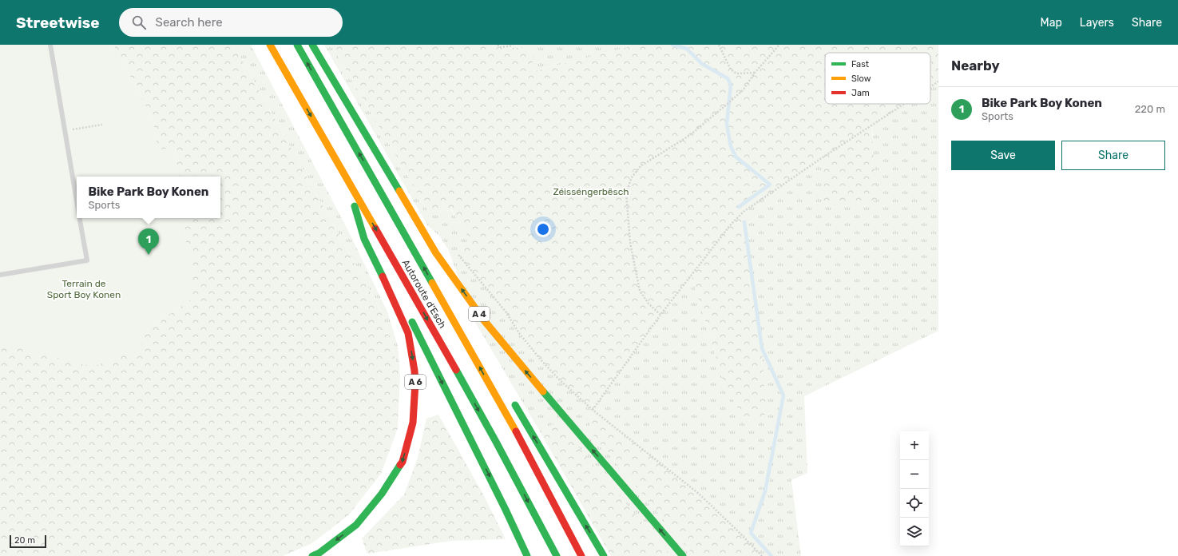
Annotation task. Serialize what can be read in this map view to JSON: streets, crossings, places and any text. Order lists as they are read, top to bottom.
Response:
{
  "streets": {
    "highway": ["Autoroute d'Esch", "A 4", "A 6"]
  },
  "crossings": [
    ["Autoroute d'Esch", "A 4"],
    ["Autoroute d'Esch", "A 6"]
  ],
  "parks": ["Zéisséngerbësch", "Terrain de Sport Boy Konen"],
  "legend": ["Fast", "Slow", "Jam"],
  "scale_bar": "20 m",
  "page": {
    "header": "Streetwise",
    "search": "Search here",
    "nav": ["Map", "Layers", "Share"],
    "heading": "Nearby",
    "list": [
      {
        "mark": "1",
        "name": "Bike Park Boy Konen",
        "note": "Sports",
        "value": "220 m"
      }
    ],
    "buttons": ["Save", "Share"],
    "popup": ["Bike Park Boy Konen", "Sports"],
    "pins": "1",
    "map_buttons": ["+", "−"],
    "scale": "20 m"
  }
}
